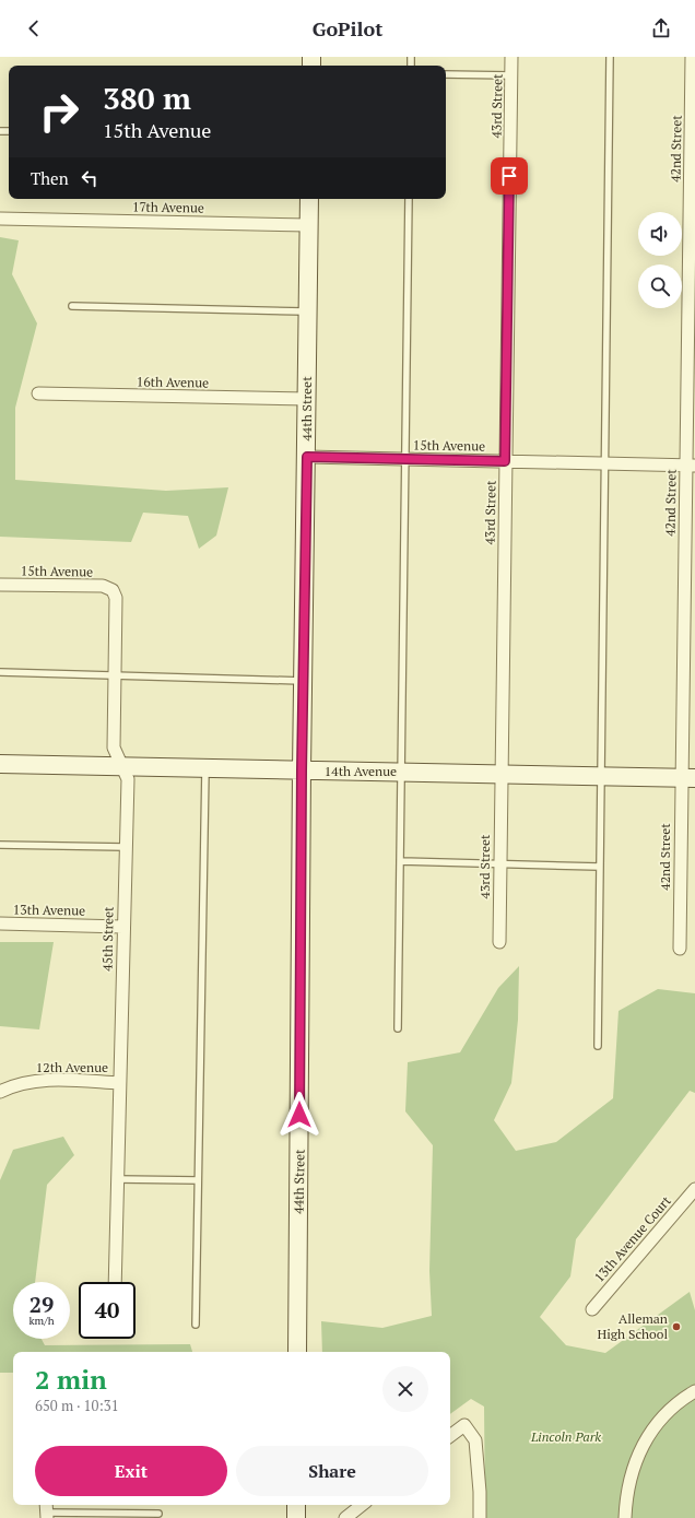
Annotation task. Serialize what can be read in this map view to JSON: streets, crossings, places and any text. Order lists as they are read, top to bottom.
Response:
{
  "streets": {
    "street": [
      "43rd Street",
      "42nd Street",
      "17th Avenue",
      "16th Avenue",
      "44th Street",
      "15th Avenue",
      "14th Avenue",
      "13th Avenue",
      "45th Street",
      "12th Avenue",
      "13th Avenue Court"
    ]
  },
  "crossings": [
    ["43rd Street", "15th Avenue"],
    ["43rd Street", "14th Avenue"],
    ["42nd Street", "15th Avenue"],
    ["42nd Street", "14th Avenue"],
    ["17th Avenue", "44th Street"],
    ["16th Avenue", "44th Street"],
    ["44th Street", "15th Avenue"],
    ["44th Street", "14th Avenue"],
    ["15th Avenue", "45th Street"],
    ["14th Avenue", "45th Street"],
    ["13th Avenue", "45th Street"],
    ["45th Street", "12th Avenue"]
  ],
  "parks": ["Lincoln Park"],
  "places": ["Alleman High School"],
  "page": {
    "header": "GoPilot",
    "turn": ["380 m", "15th Avenue"],
    "then": "Then",
    "speed": "29 km/h",
    "limit": "40",
    "heading": ["2 min", "650 m · 10:31"],
    "buttons": ["Exit", "Share"]
  }
}
